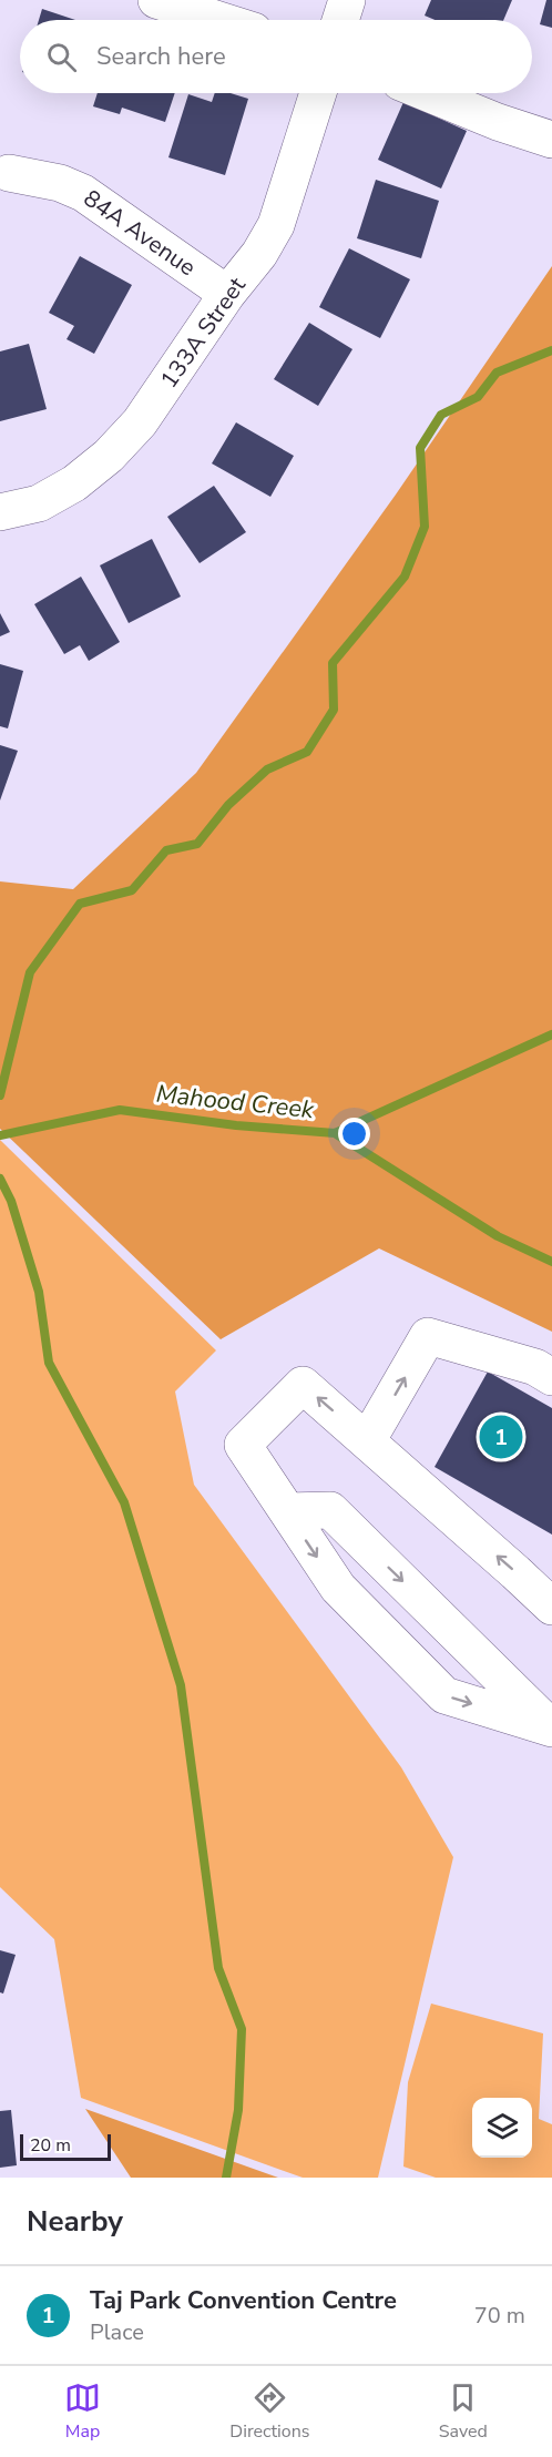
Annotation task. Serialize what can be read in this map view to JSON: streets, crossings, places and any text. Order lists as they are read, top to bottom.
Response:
{
  "streets": {
    "street": ["84A Avenue", "133A Street"]
  },
  "crossings": [
    ["84A Avenue", "133A Street"]
  ],
  "water": ["Mahood Creek"],
  "scale_bar": "20 m",
  "page": {
    "search": "Search here",
    "pins": "1",
    "scale": "20 m",
    "heading": "Nearby",
    "list": [
      {
        "mark": "1",
        "name": "Taj Park Convention Centre",
        "note": "Place",
        "value": "70 m"
      }
    ],
    "nav": ["Map", "Directions", "Saved"]
  }
}
